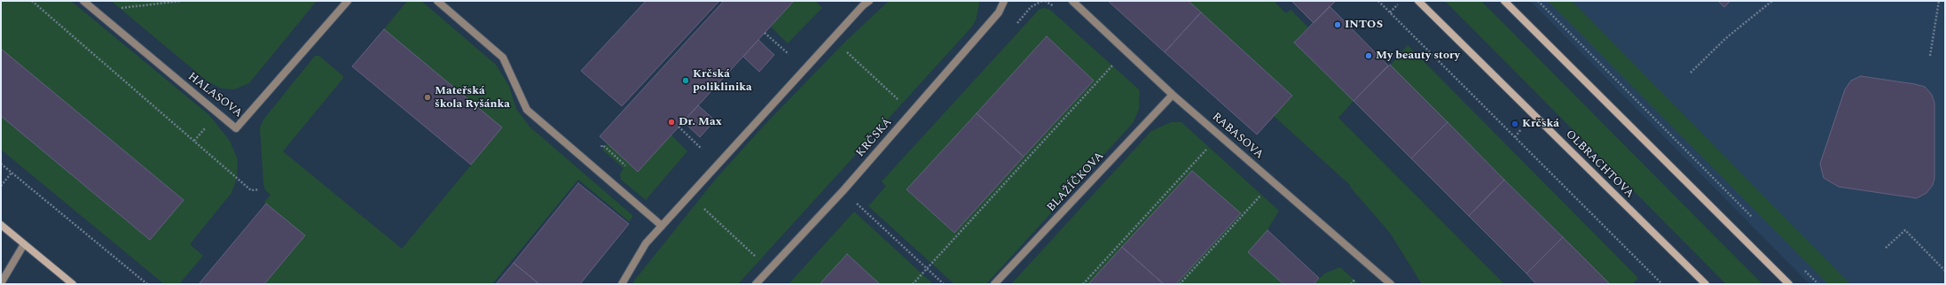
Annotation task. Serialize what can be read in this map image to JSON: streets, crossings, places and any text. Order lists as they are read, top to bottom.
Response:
{
  "streets": {
    "street": [
      "HALASOVA",
      "RABASOVA",
      "KRČSKÁ",
      "OLBRACHTOVA",
      "BLAŽÍČKOVA"
    ]
  },
  "crossings": [
    ["RABASOVA", "BLAŽÍČKOVA"]
  ],
  "places": [
    "INTOS",
    "My beauty story",
    "Krčská poliklinika",
    "Mateřská škola Ryšánka",
    "Dr. Max",
    "Krčská"
  ]
}
